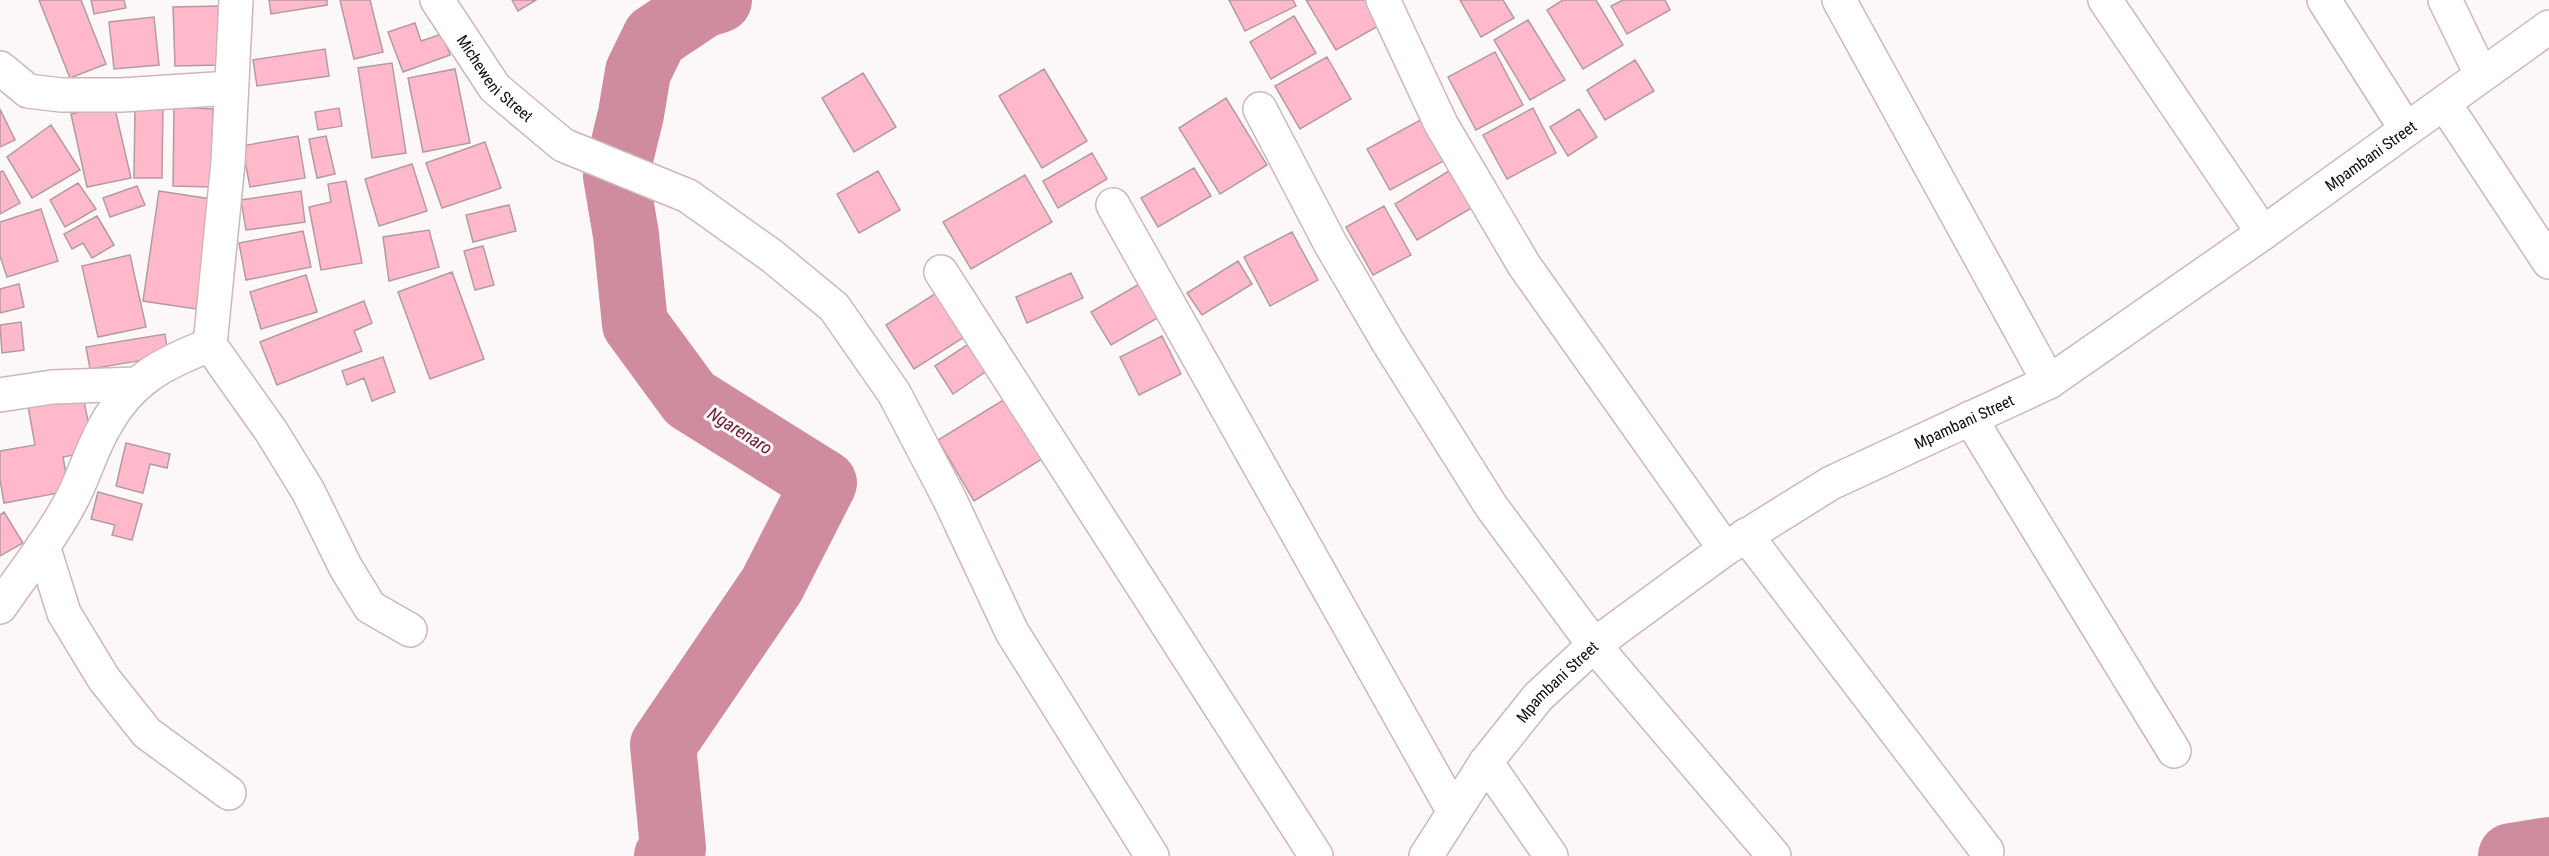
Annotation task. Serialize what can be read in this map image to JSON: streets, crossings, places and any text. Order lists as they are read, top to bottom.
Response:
{
  "streets": {
    "street": ["Micheweni Street", "Mpambani Street"]
  },
  "water": ["Ngarenaro"]
}
